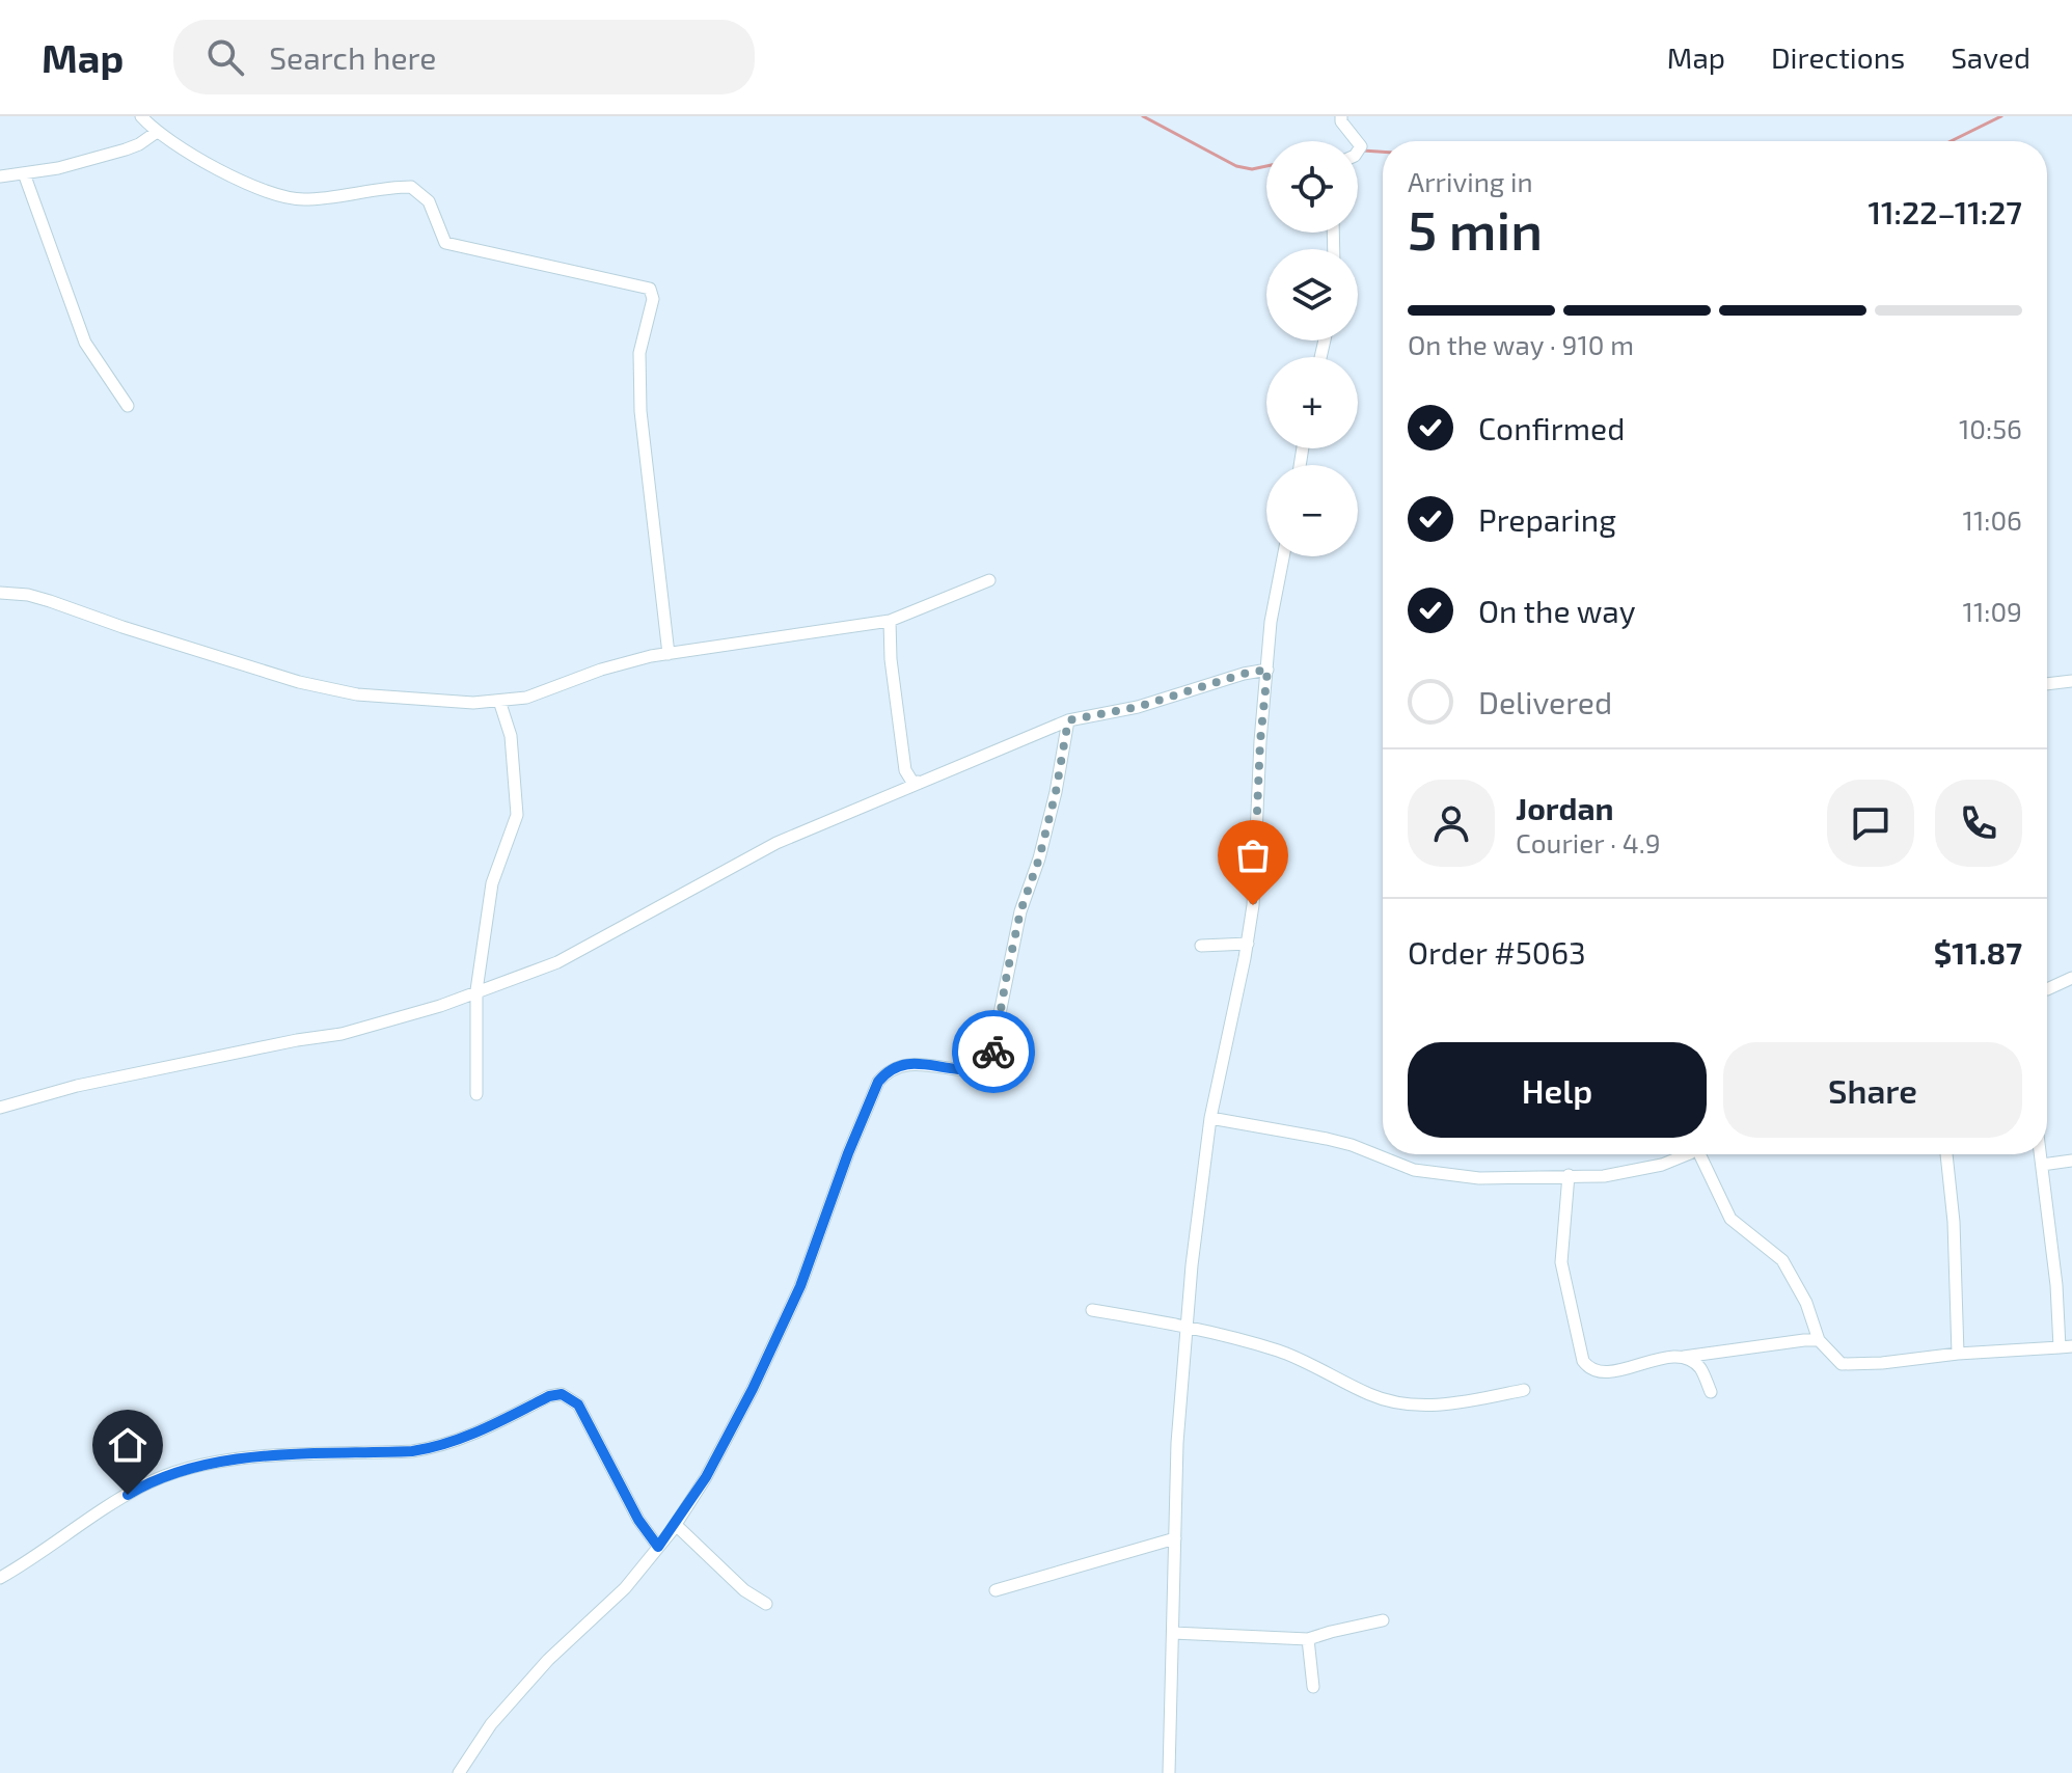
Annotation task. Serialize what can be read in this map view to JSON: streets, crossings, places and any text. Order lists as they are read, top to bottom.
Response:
{
  "page": {
    "header": "Map",
    "search": "Search here",
    "nav": ["Map", "Directions", "Saved"],
    "map_buttons": ["+", "−"],
    "heading": ["5 min", "Arriving in", "11:22–11:27"],
    "panel": [
      "Jordan",
      "Courier · 4.9",
      "Order #5063",
      "$11.87"
    ],
    "bar": "On the way · 910 m",
    "list": [
      ["Confirmed", "10:56"],
      ["Preparing", "11:06"],
      ["On the way", "11:09"],
      "Delivered"
    ],
    "buttons": ["Help", "Share"]
  }
}
